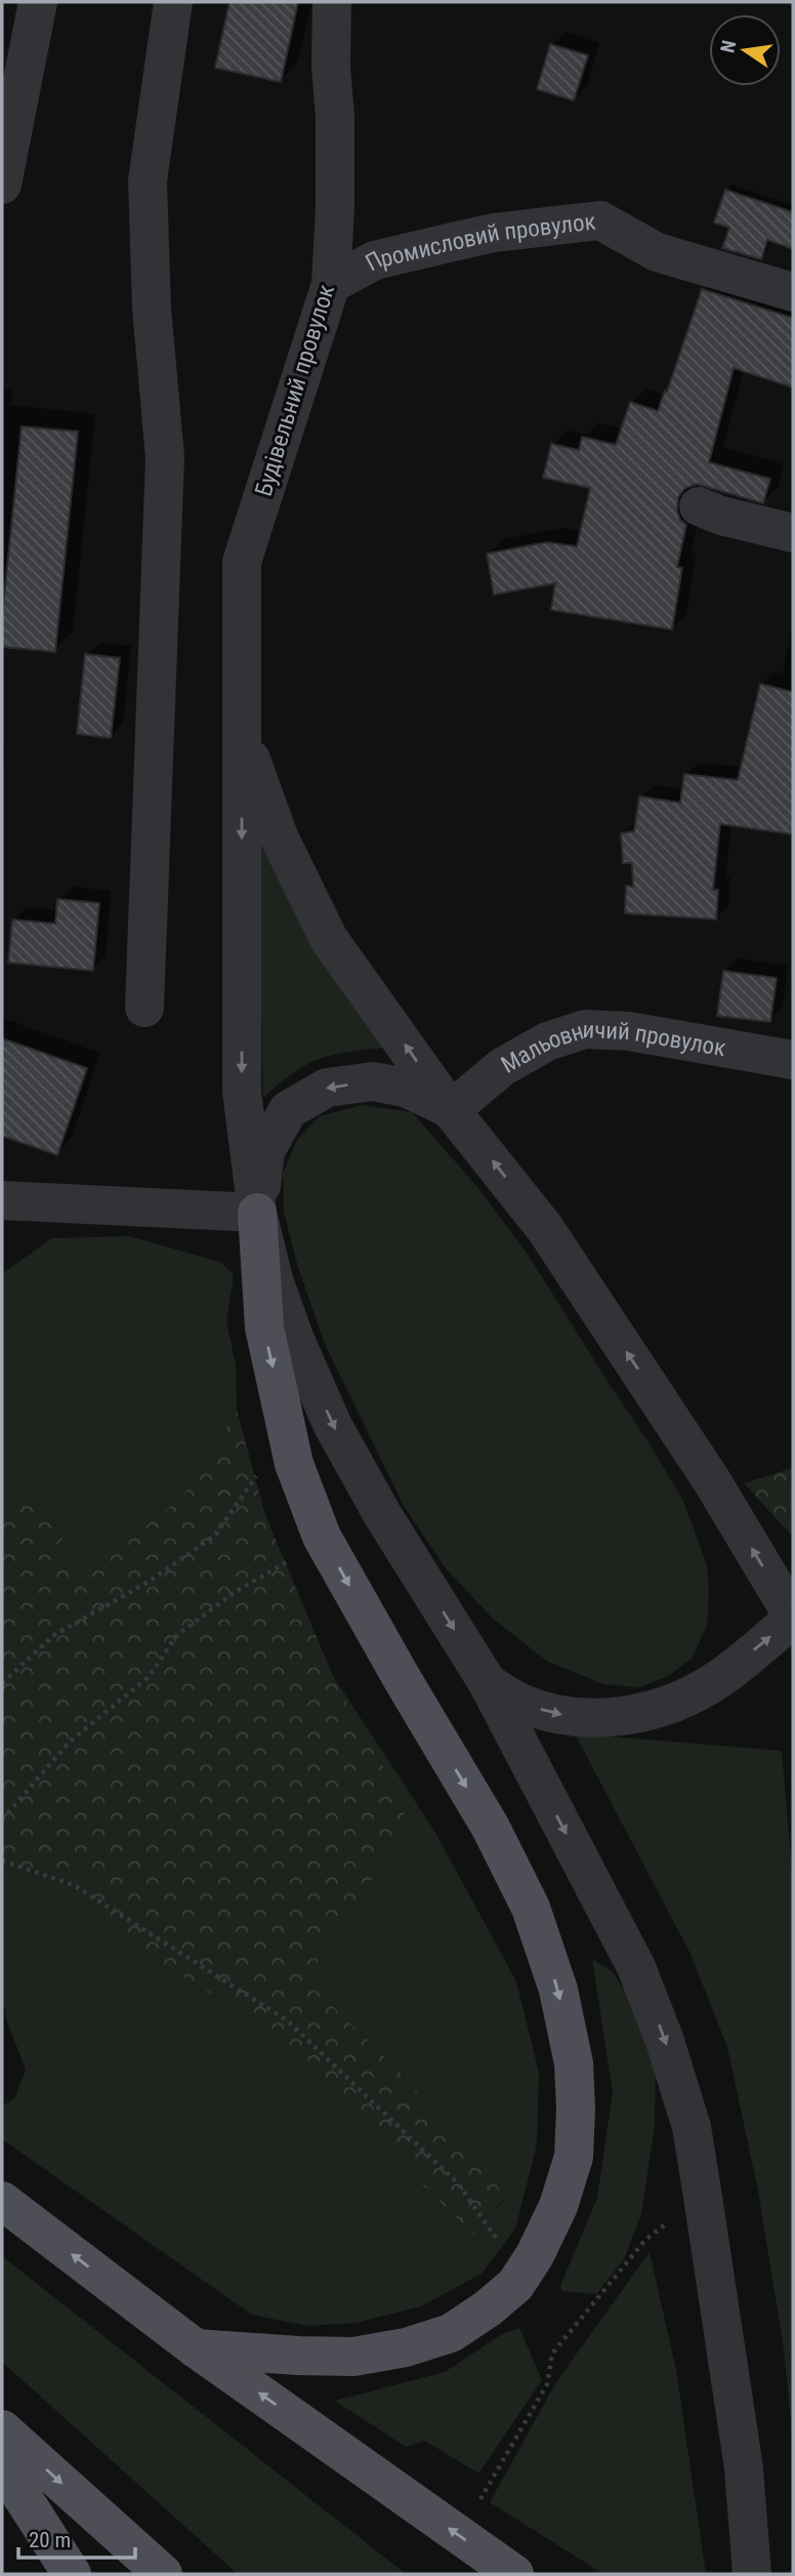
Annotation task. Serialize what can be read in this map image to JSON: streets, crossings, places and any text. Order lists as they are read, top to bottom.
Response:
{
  "streets": {
    "street": ["Промисловий провулок", "Будівельний провулок", "Мальовничий провулок"]
  },
  "crossings": [
    ["Промисловий провулок", "Будівельний провулок"]
  ],
  "scale_bar": "20 m",
  "north": "left"
}
